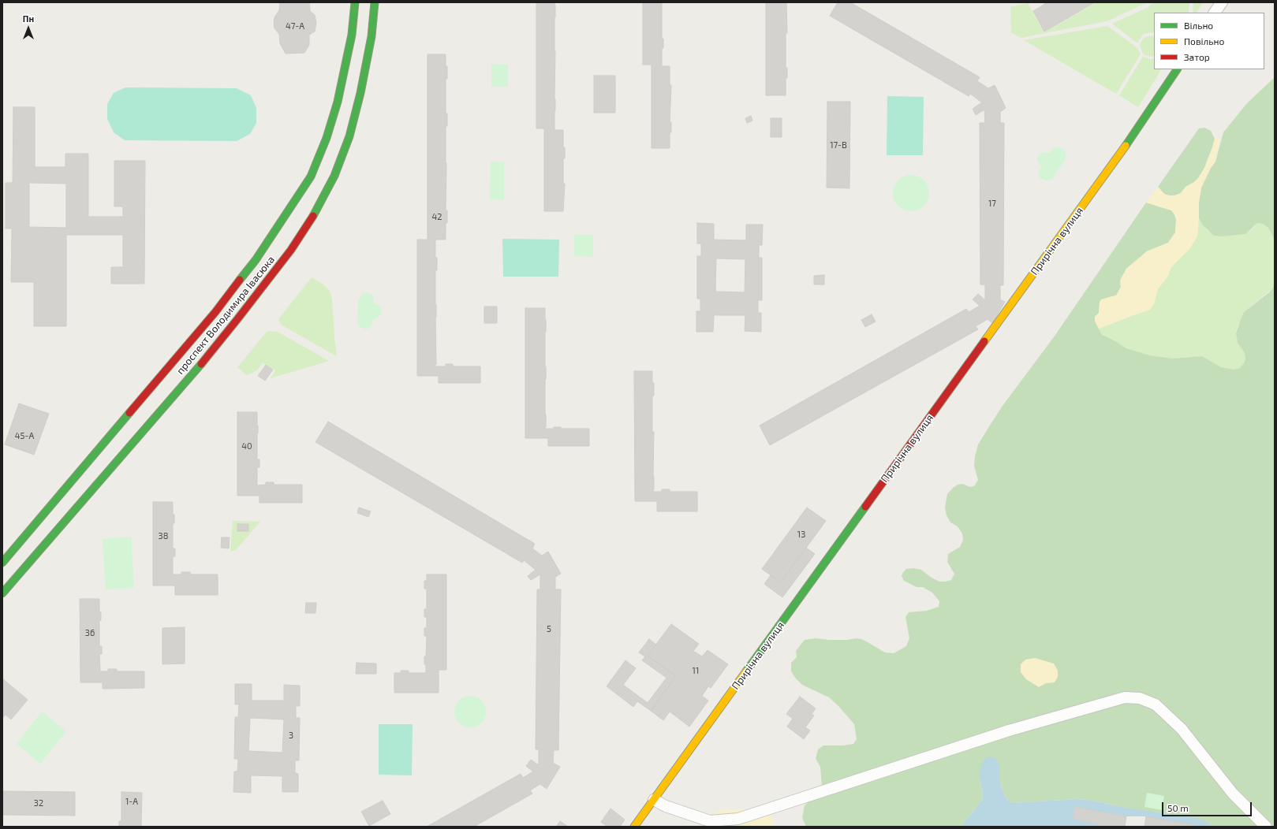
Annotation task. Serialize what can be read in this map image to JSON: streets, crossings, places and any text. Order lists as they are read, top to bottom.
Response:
{
  "streets": {
    "main road": ["Прирічна вулиця", "проспект Володимира Івасюка"]
  },
  "house_numbers": [
    "47-А",
    "17-В",
    "17",
    "42",
    "45-А",
    "40",
    "13",
    "38",
    "5",
    "36",
    "11",
    "3",
    "1-А",
    "32"
  ],
  "legend": ["Вільно", "Повільно", "Затор"],
  "scale_bar": "50 m",
  "north": "top"
}
